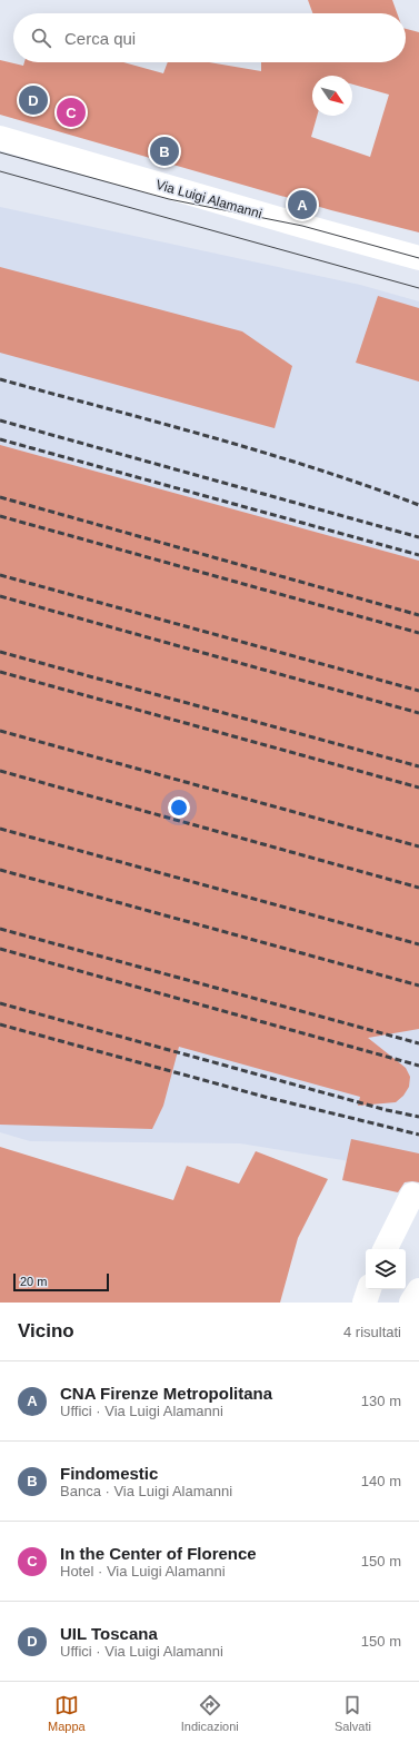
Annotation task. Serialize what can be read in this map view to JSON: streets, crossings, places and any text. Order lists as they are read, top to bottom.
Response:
{
  "streets": {
    "street": ["Via Luigi Alamanni"]
  },
  "scale_bar": "20 m",
  "north": "bottom right",
  "page": {
    "search": "Cerca qui",
    "pins": [
      "D",
      "C",
      "B",
      "A"
    ],
    "scale": "20 m",
    "heading": ["Vicino", "4 risultati"],
    "list": [
      {
        "mark": "A",
        "name": "CNA Firenze Metropolitana",
        "note": "Uffici · Via Luigi Alamanni",
        "value": "130 m"
      },
      {
        "mark": "B",
        "name": "Findomestic",
        "note": "Banca · Via Luigi Alamanni",
        "value": "140 m"
      },
      {
        "mark": "C",
        "name": "In the Center of Florence",
        "note": "Hotel · Via Luigi Alamanni",
        "value": "150 m"
      },
      {
        "mark": "D",
        "name": "UIL Toscana",
        "note": "Uffici · Via Luigi Alamanni",
        "value": "150 m"
      }
    ],
    "nav": ["Mappa", "Indicazioni", "Salvati"]
  }
}
